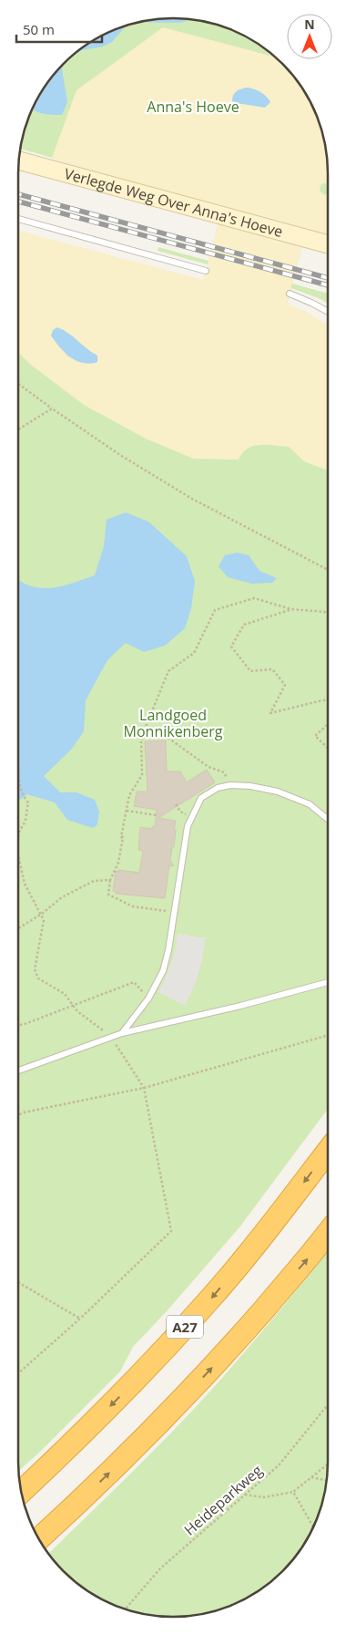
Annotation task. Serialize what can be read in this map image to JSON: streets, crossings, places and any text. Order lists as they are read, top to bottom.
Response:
{
  "streets": {
    "highway": ["A27"],
    "main road": ["Verlegde Weg Over Anna's Hoeve"],
    "path": ["Heideparkweg"]
  },
  "parks": ["Anna's Hoeve", "Landgoed Monnikenberg"],
  "scale_bar": "50 m",
  "north": "top"
}
